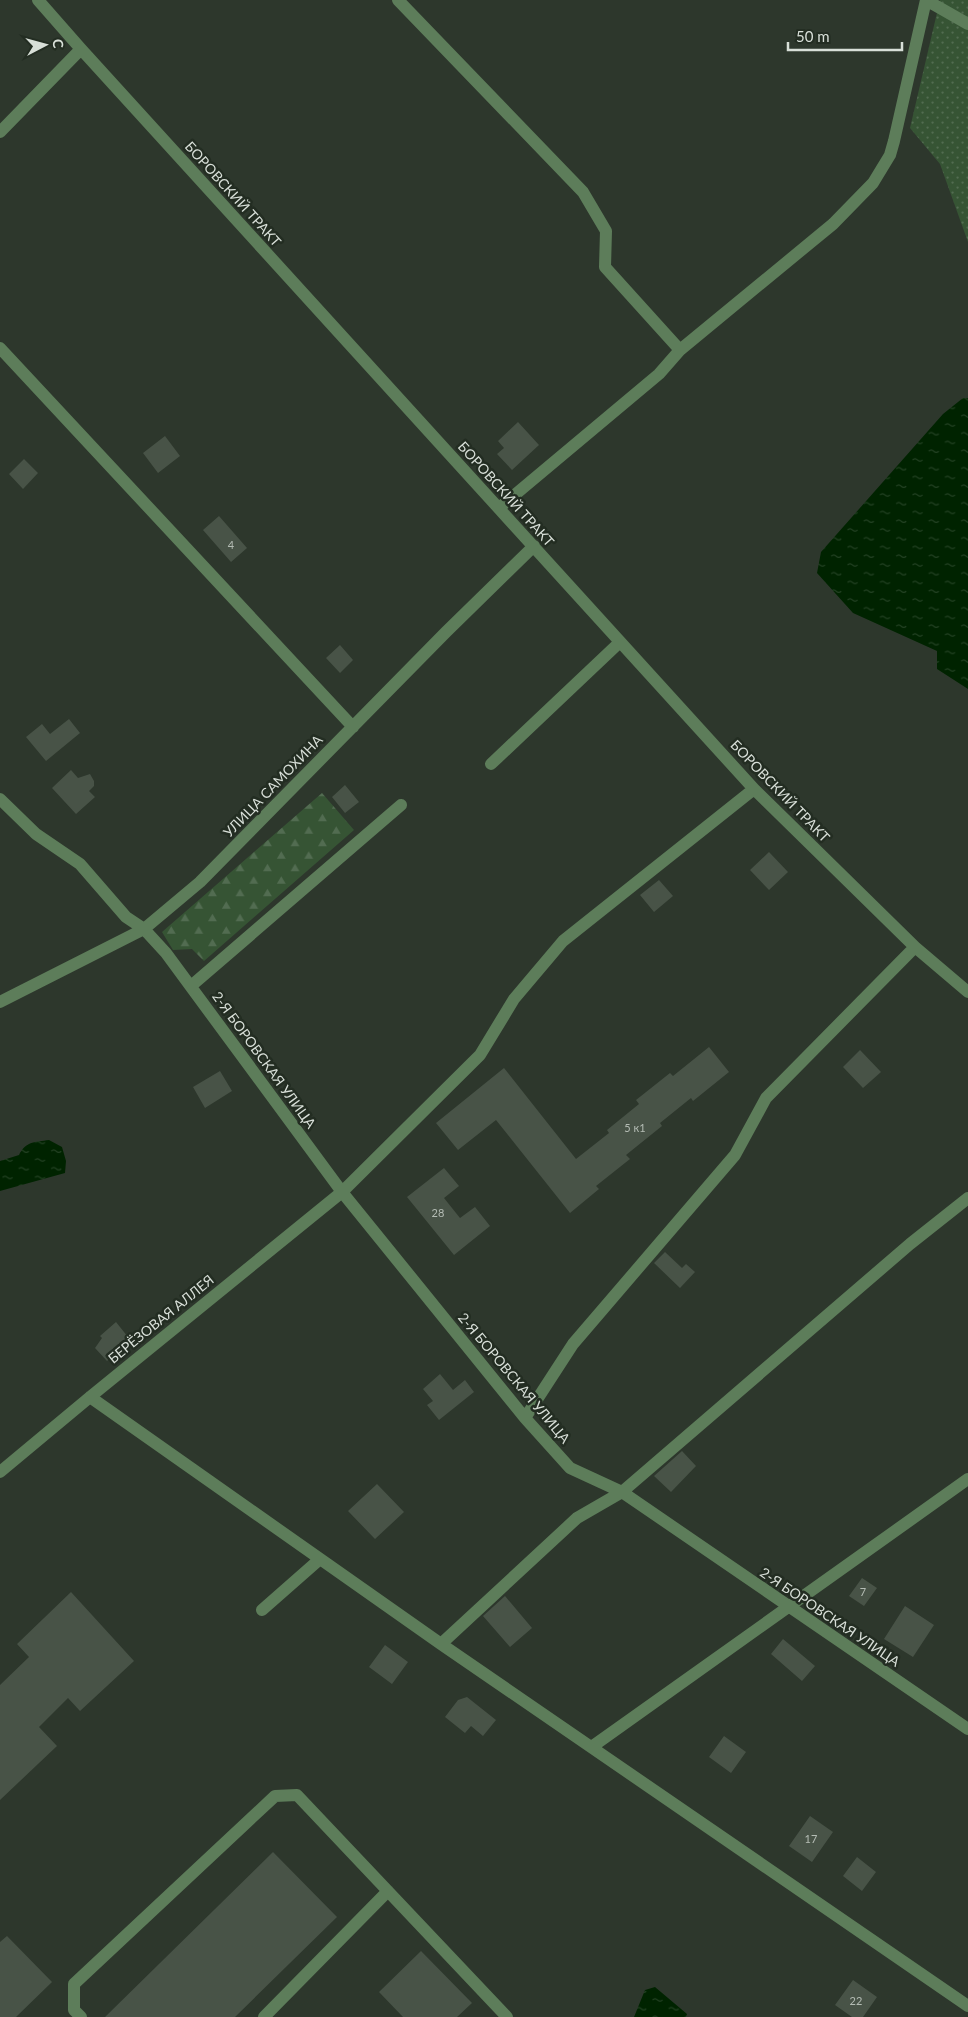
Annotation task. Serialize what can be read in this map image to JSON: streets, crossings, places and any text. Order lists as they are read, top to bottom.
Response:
{
  "streets": {
    "street": [
      "БОРОВСКИЙ ТРАКТ",
      "УЛИЦА САМОХИНА",
      "2-Я БОРОВСКАЯ УЛИЦА",
      "БЕРЁЗОВАЯ АЛЛЕЯ"
    ]
  },
  "crossings": [
    ["БОРОВСКИЙ ТРАКТ", "УЛИЦА САМОХИНА"],
    ["БОРОВСКИЙ ТРАКТ", "БЕРЁЗОВАЯ АЛЛЕЯ"],
    ["УЛИЦА САМОХИНА", "2-Я БОРОВСКАЯ УЛИЦА"],
    ["2-Я БОРОВСКАЯ УЛИЦА", "БЕРЁЗОВАЯ АЛЛЕЯ"]
  ],
  "house_numbers": [
    "4",
    "5 к1",
    "28",
    "7",
    "17",
    "22"
  ],
  "scale_bar": "50 m",
  "north": "right"
}
